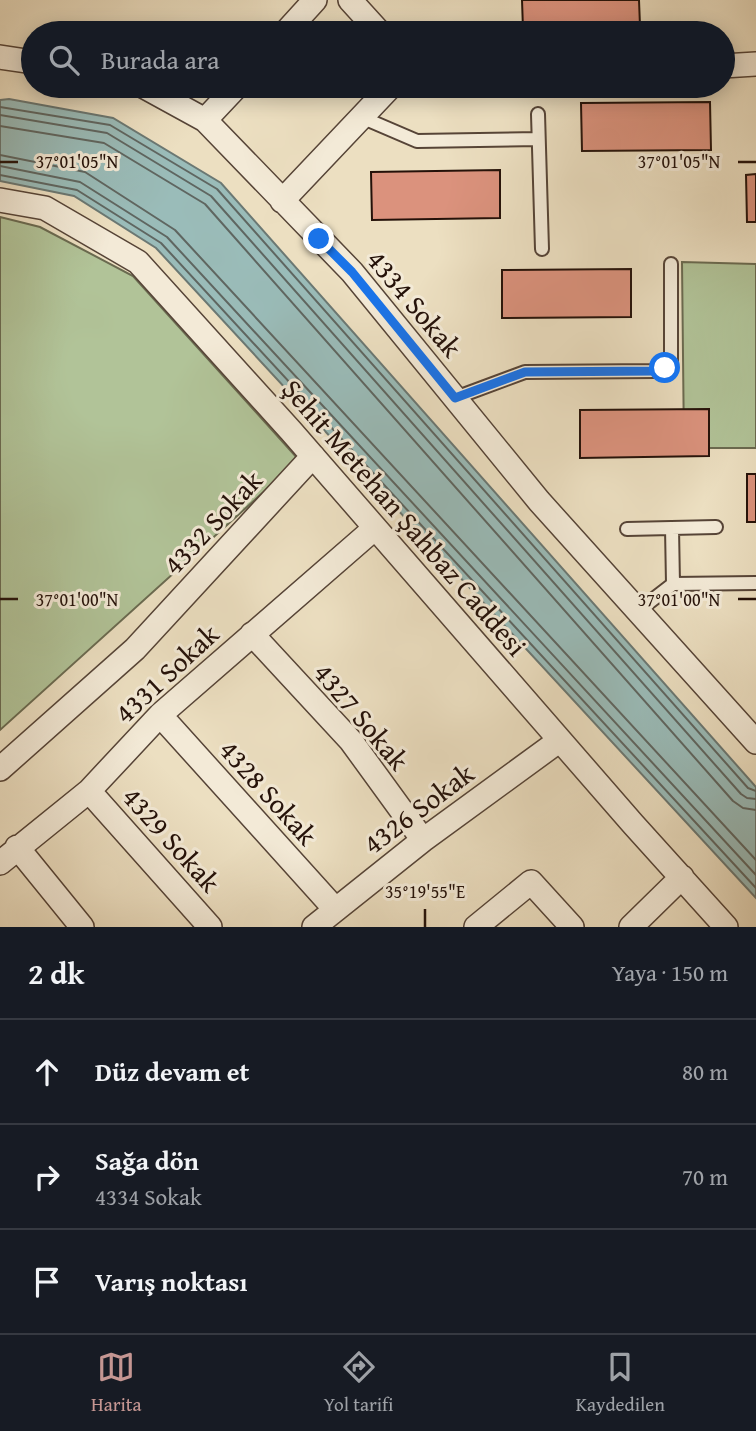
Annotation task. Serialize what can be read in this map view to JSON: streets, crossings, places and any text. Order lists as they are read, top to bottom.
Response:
{
  "streets": {
    "street": [
      "4334 Sokak",
      "Şehit Metehan Şahbaz Caddesi",
      "4332 Sokak",
      "4331 Sokak",
      "4327 Sokak",
      "4328 Sokak",
      "4326 Sokak",
      "4329 Sokak"
    ]
  },
  "crossings": [
    ["Şehit Metehan Şahbaz Caddesi", "4332 Sokak"],
    ["Şehit Metehan Şahbaz Caddesi", "4331 Sokak"],
    ["Şehit Metehan Şahbaz Caddesi", "4326 Sokak"],
    ["4331 Sokak", "4327 Sokak"],
    ["4331 Sokak", "4328 Sokak"],
    ["4331 Sokak", "4329 Sokak"],
    ["4327 Sokak", "4326 Sokak"],
    ["4328 Sokak", "4326 Sokak"]
  ],
  "page": {
    "search": "Burada ara",
    "heading": ["2 dk", "Yaya · 150 m"],
    "list": [
      ["Düz devam et", "80 m"],
      ["Sağa dön", "4334 Sokak", "70 m"],
      "Varış noktası"
    ],
    "nav": ["Harita", "Yol tarifi", "Kaydedilen"]
  },
  "coordinates": ["37°01'05\"N", "37°01'00\"N", "35°19'55\"E"]
}
